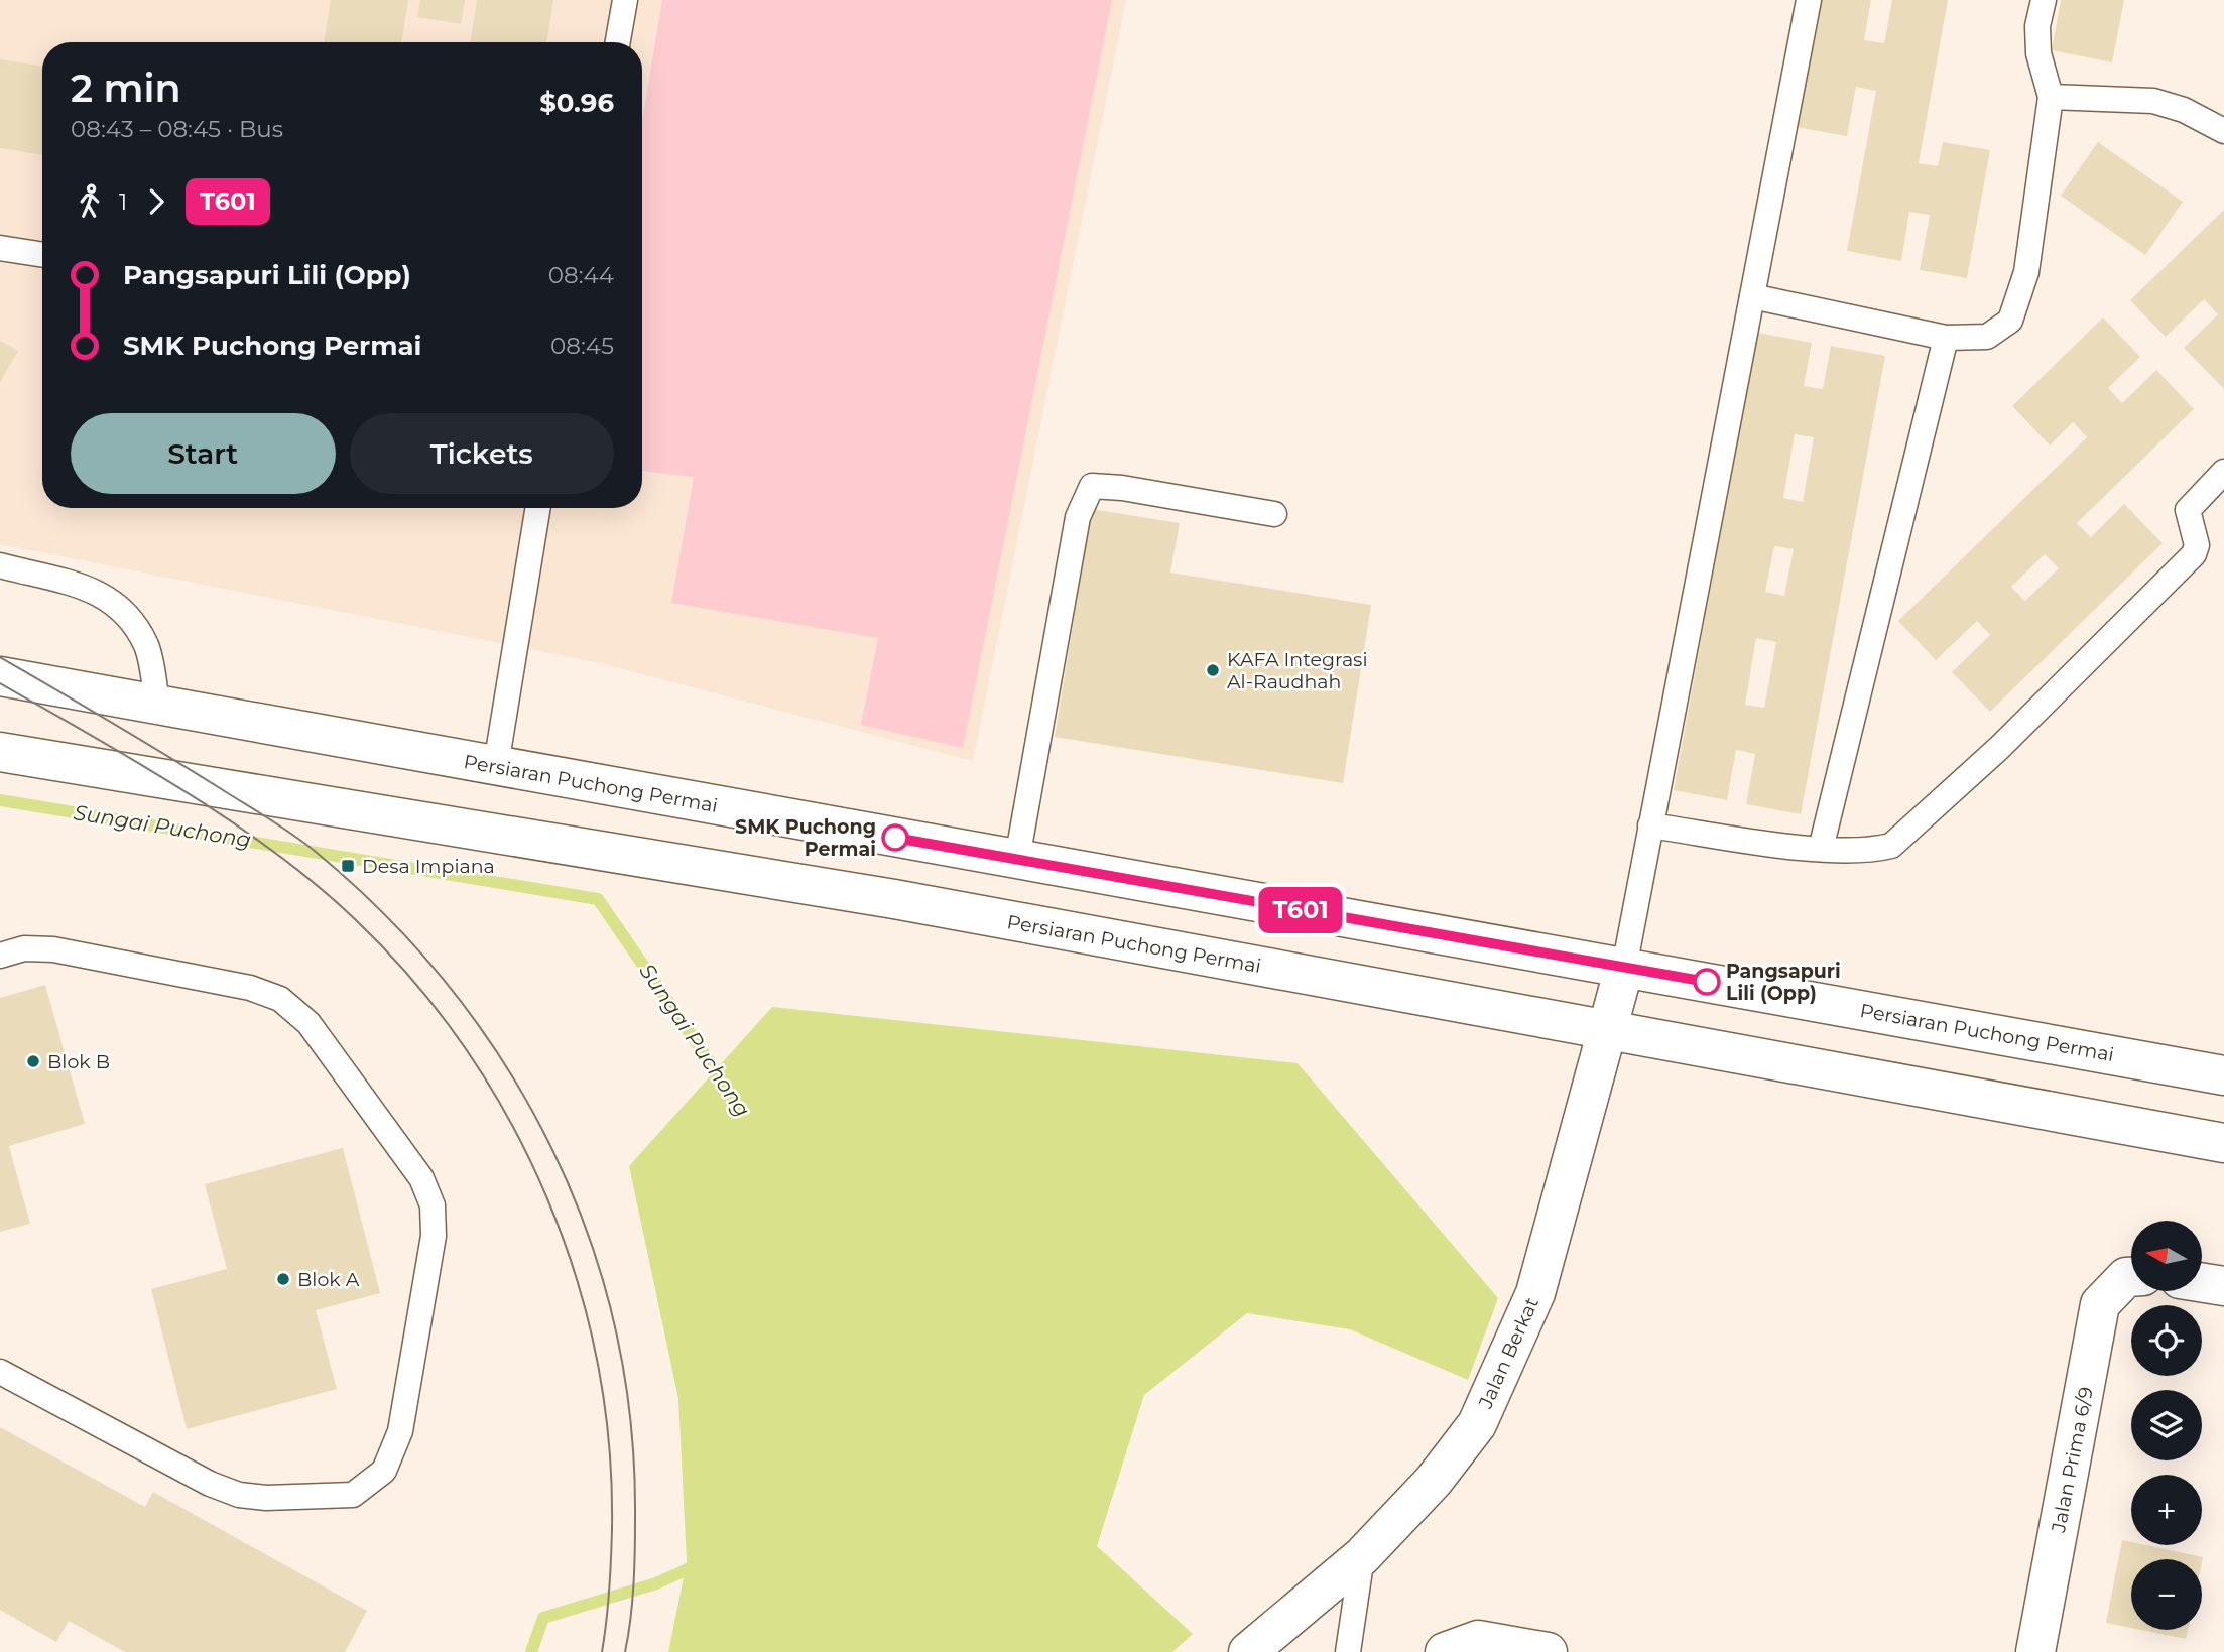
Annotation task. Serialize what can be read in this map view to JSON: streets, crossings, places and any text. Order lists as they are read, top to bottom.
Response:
{
  "streets": {
    "main road": ["Persiaran Puchong Permai", "Jalan Berkat", "Jalan Prima 6/9"]
  },
  "crossings": [
    ["Persiaran Puchong Permai", "Jalan Berkat"]
  ],
  "water": ["Sungai Puchong"],
  "places": {
    "other": [
      "KAFA Integrasi Al-Raudhah",
      "SMK Puchong Permai",
      "Pangsapuri Lili (Opp)",
      "Blok B",
      "Blok A"
    ],
    "transit": ["Desa Impiana"]
  },
  "lines": ["bus line T601"],
  "north": "left",
  "page": {
    "on_map": "T601",
    "heading": ["2 min", "08:43 – 08:45 · Bus", "$0.96"],
    "legs": ["1", "T601"],
    "list": [
      {
        "name": "Pangsapuri Lili (Opp)",
        "value": "08:44"
      },
      {
        "name": "SMK Puchong Permai",
        "value": "08:45"
      }
    ],
    "buttons": ["Start", "Tickets"],
    "map_buttons": ["+", "−"]
  }
}
